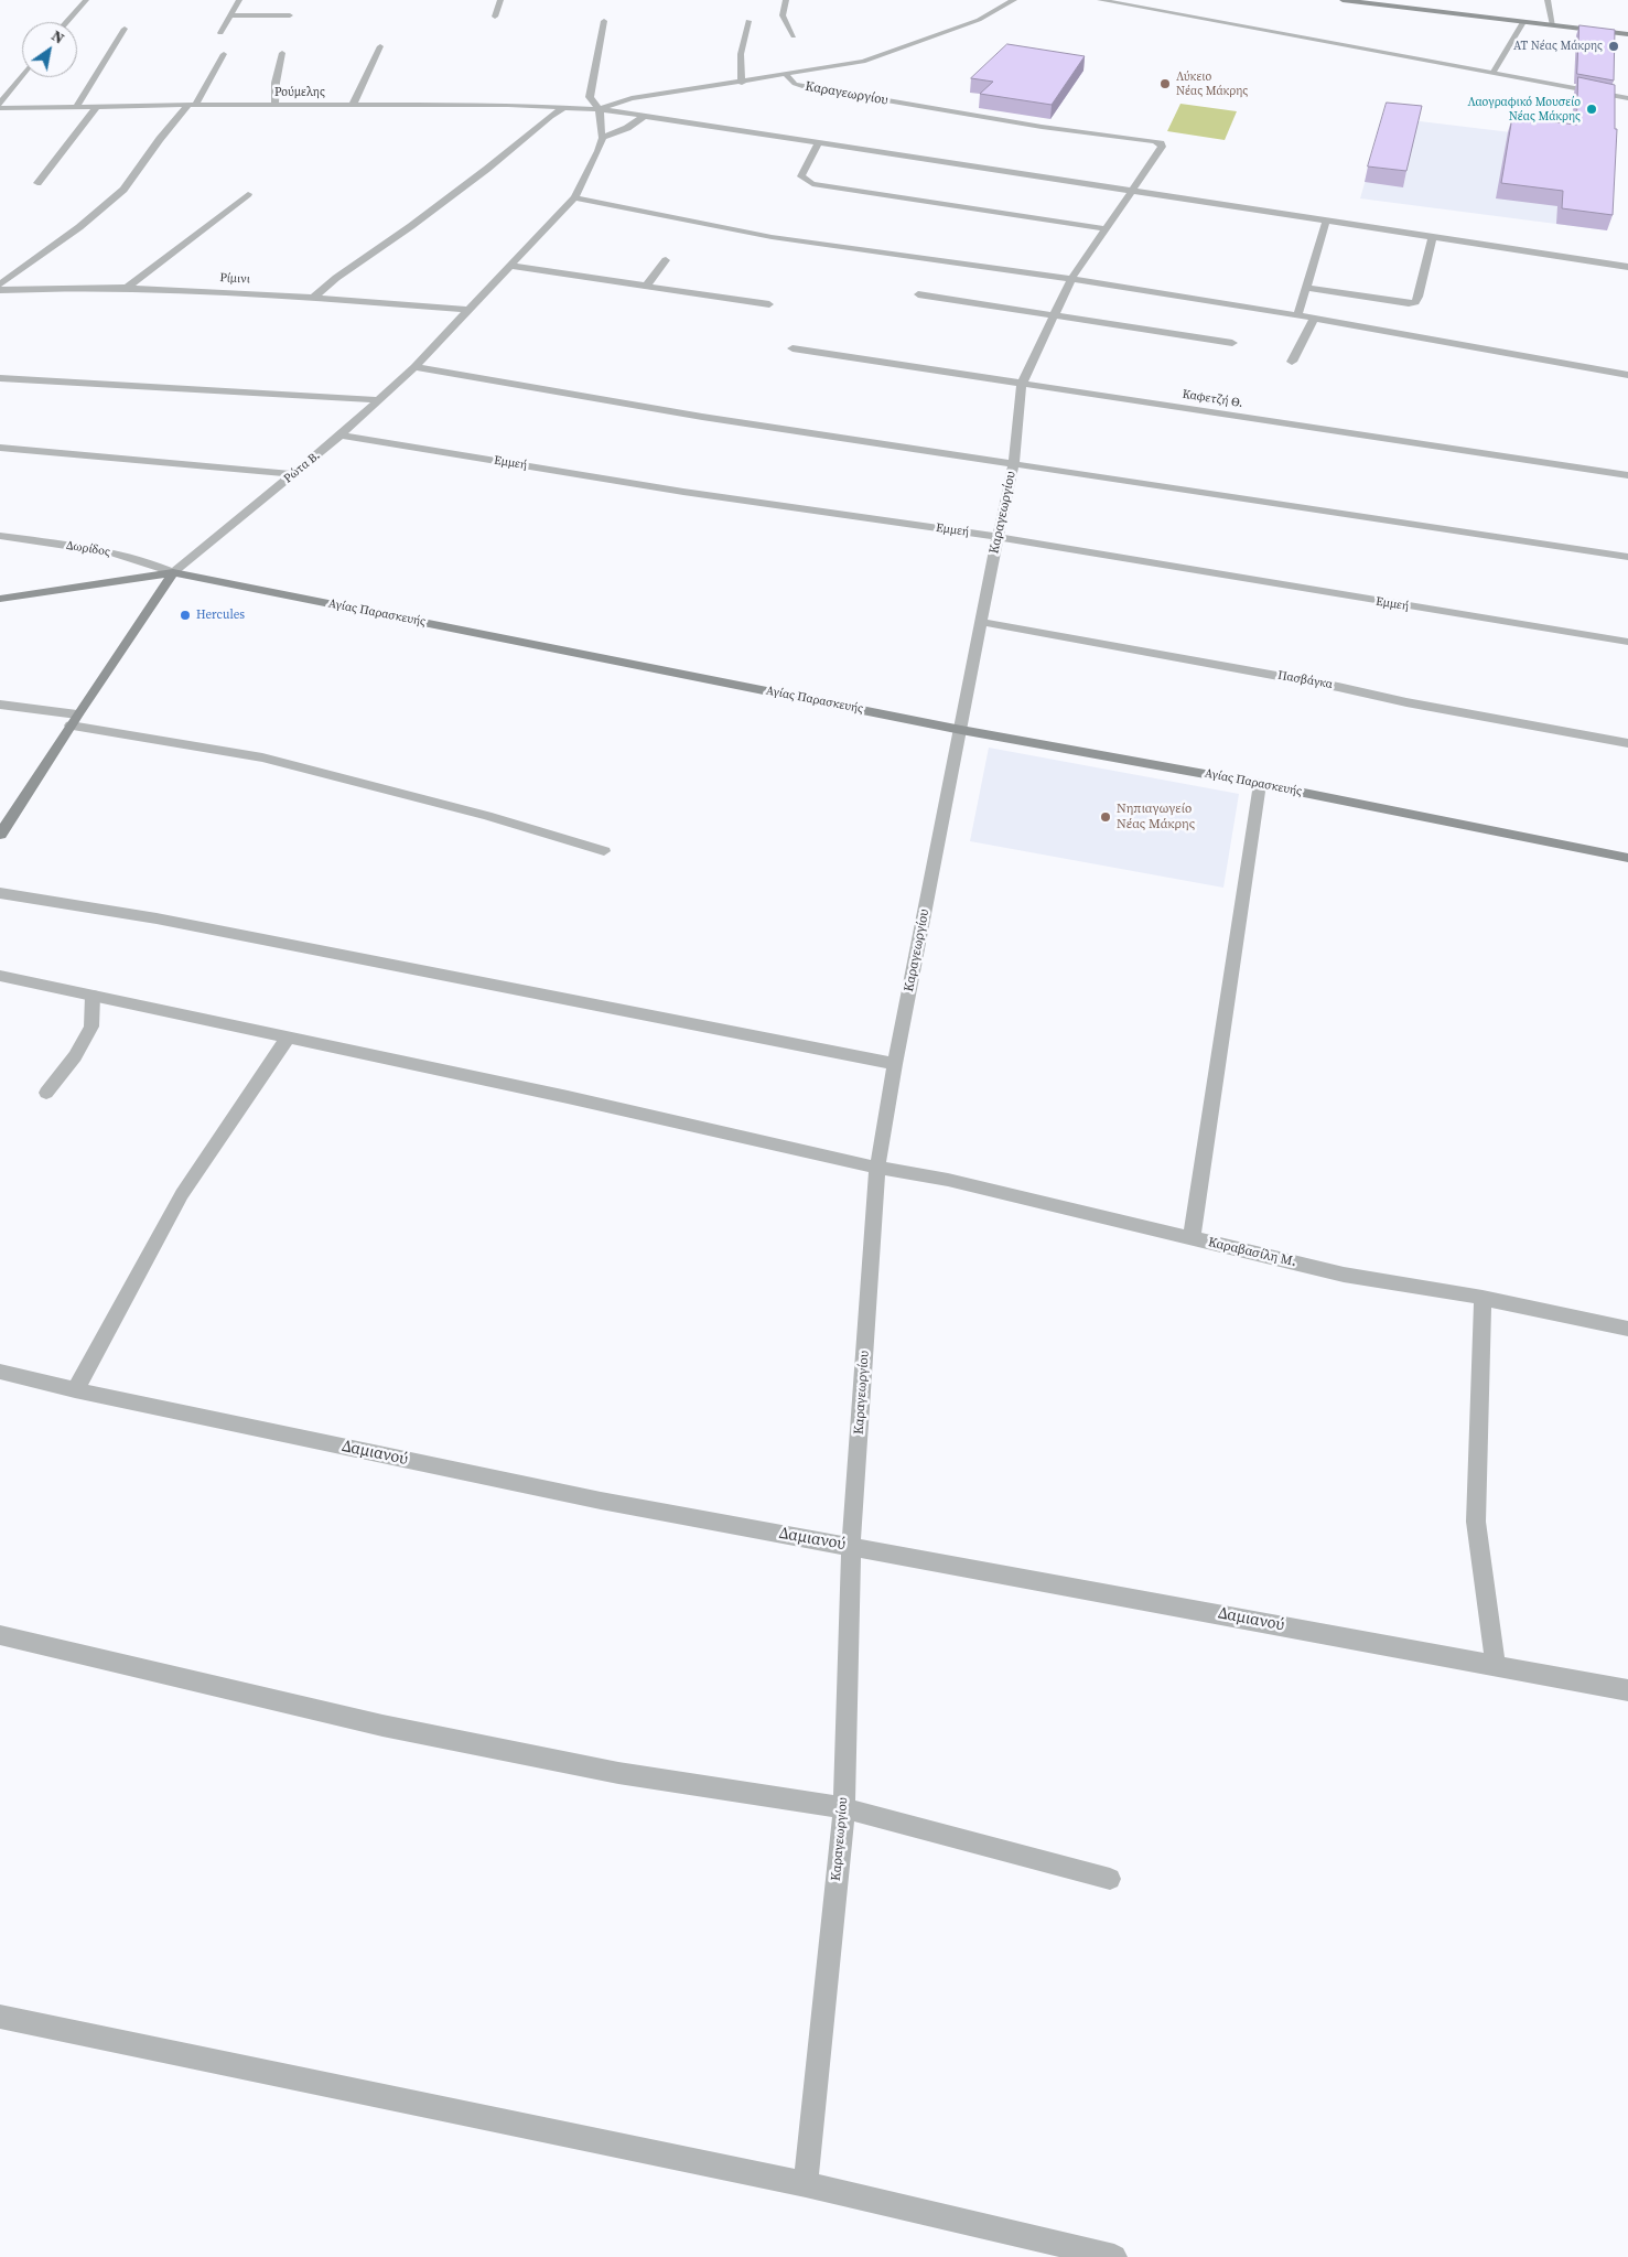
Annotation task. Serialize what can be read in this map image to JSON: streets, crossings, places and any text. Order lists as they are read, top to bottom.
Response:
{
  "streets": {
    "street": [
      "Ρούμελης",
      "Καραγεωργίου",
      "Ρίμινι",
      "Καφετζή Θ.",
      "Εμμεή",
      "Ρώτα Β.",
      "Δωρίδος",
      "Αγίας Παρασκευής",
      "Πασβάγκα",
      "Καραβασίλη Μ.",
      "Δαμιανού"
    ]
  },
  "crossings": [
    ["Ρούμελης", "Καραγεωργίου"],
    ["Καραγεωργίου", "Καφετζή Θ."],
    ["Καραγεωργίου", "Εμμεή"],
    ["Καραγεωργίου", "Αγίας Παρασκευής"],
    ["Καραγεωργίου", "Πασβάγκα"],
    ["Καραγεωργίου", "Καραβασίλη Μ."],
    ["Καραγεωργίου", "Δαμιανού"],
    ["Ρίμινι", "Ρώτα Β."],
    ["Εμμεή", "Ρώτα Β."],
    ["Ρώτα Β.", "Δωρίδος"],
    ["Ρώτα Β.", "Αγίας Παρασκευής"],
    ["Δωρίδος", "Αγίας Παρασκευής"]
  ],
  "places": [
    "ΑΤ Νέας Μάκρης",
    "Λύκειο Νέας Μάκρης",
    "Λαογραφικό Μουσείο Νέας Μάκρης",
    "Hercules",
    "Νηπιαγωγείο Νέας Μάκρης"
  ],
  "north": "top right"
}
